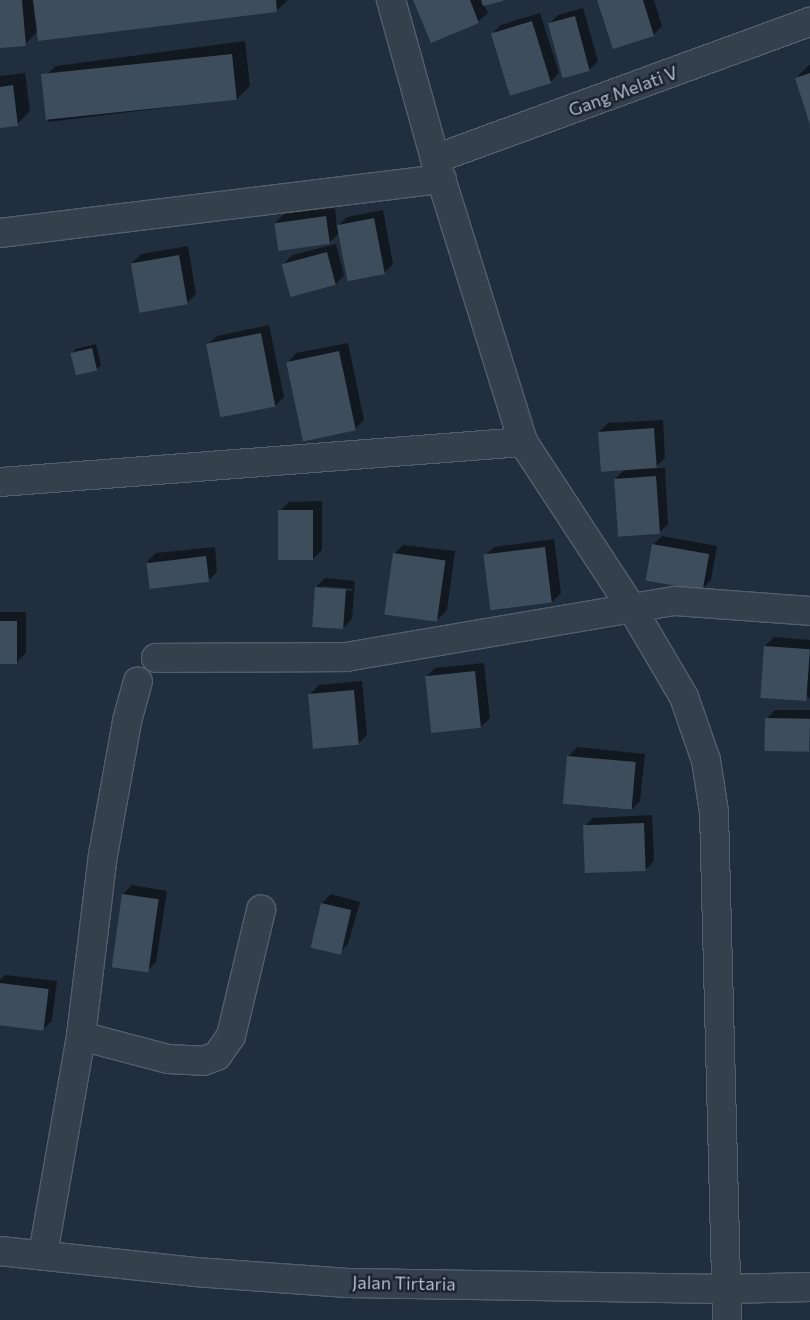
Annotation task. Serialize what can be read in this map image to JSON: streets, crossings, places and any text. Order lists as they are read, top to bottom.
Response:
{
  "streets": {
    "street": ["Gang Melati V", "Jalan Tirtaria"]
  }
}
